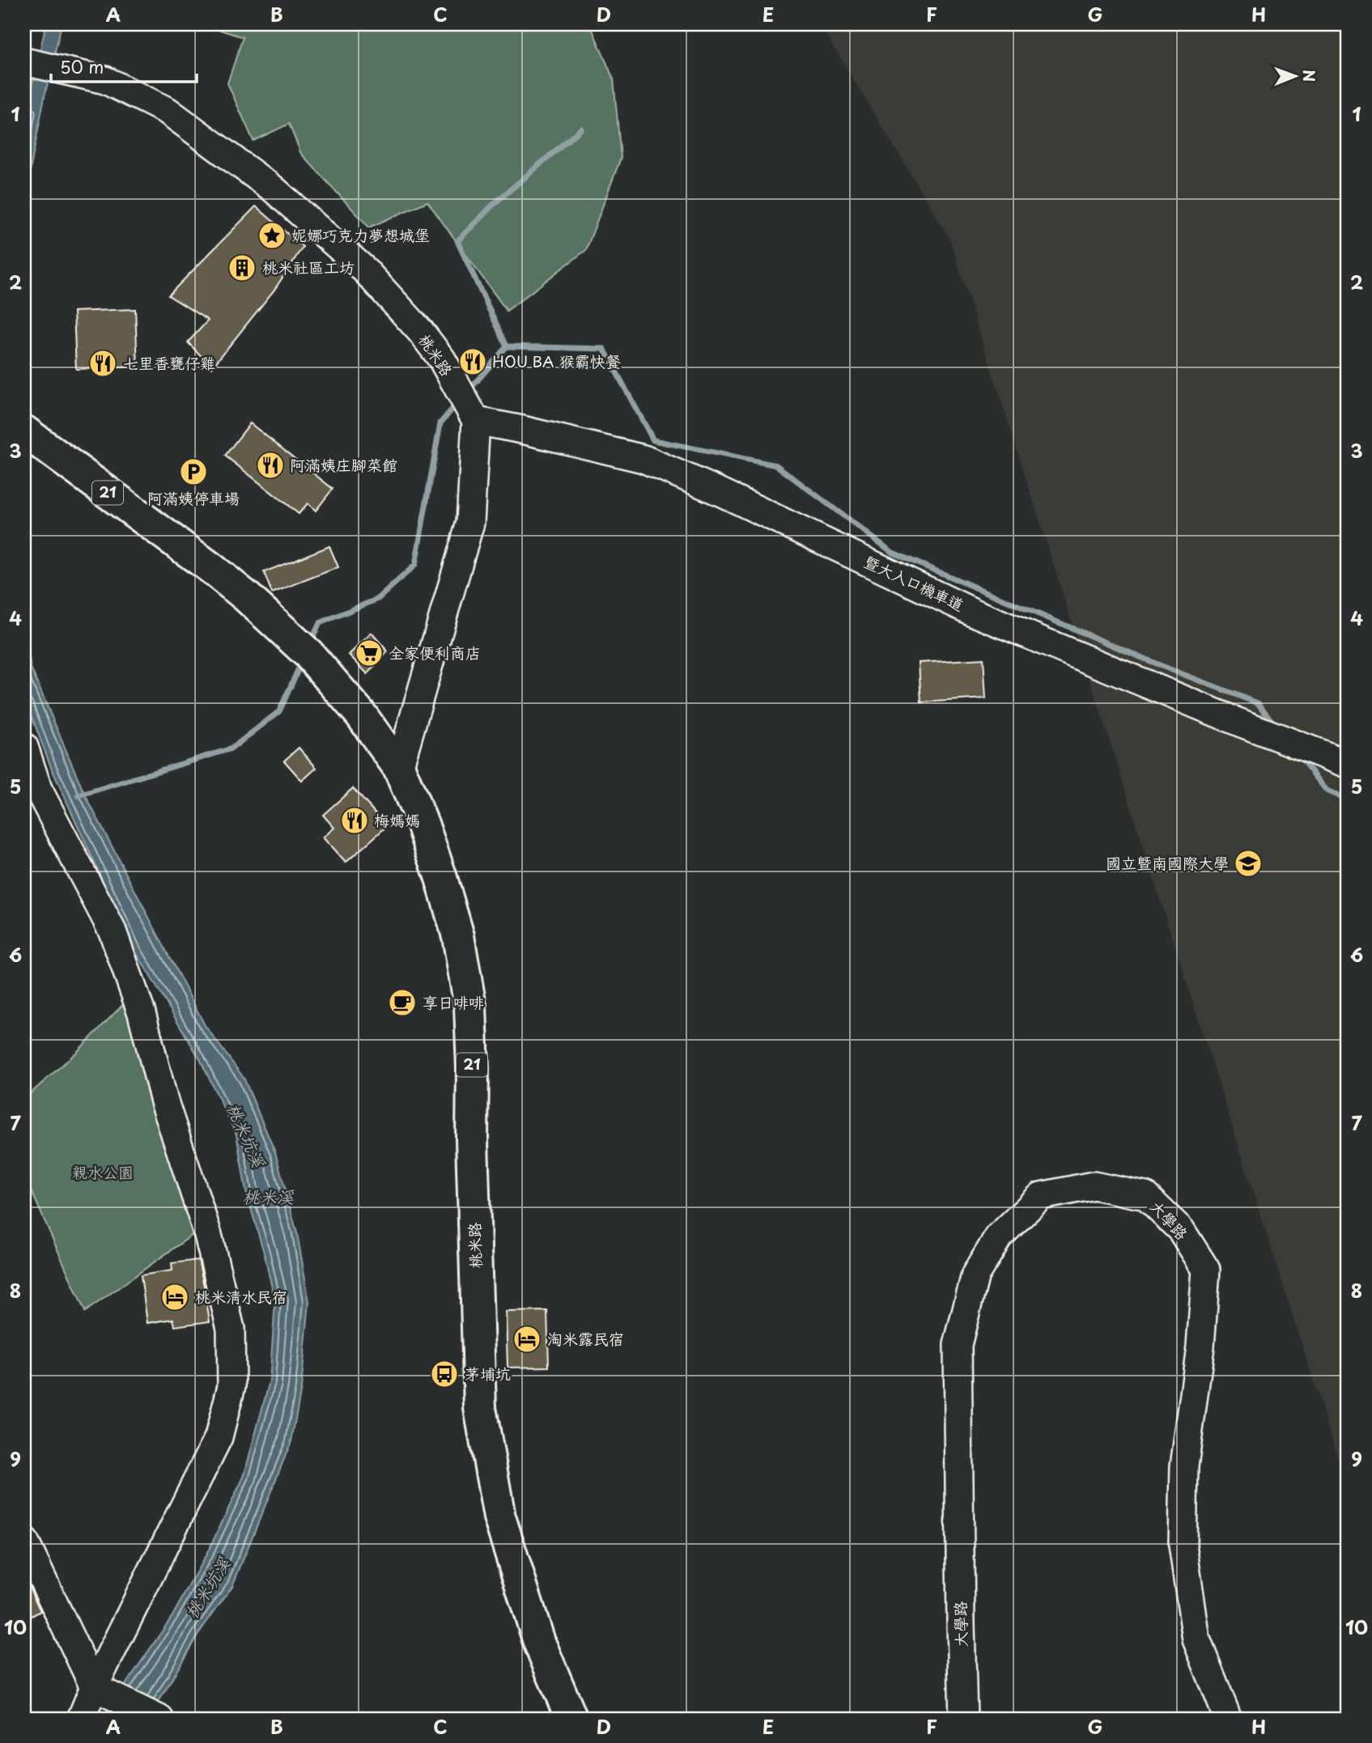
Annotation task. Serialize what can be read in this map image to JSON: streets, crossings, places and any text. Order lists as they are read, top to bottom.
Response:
{
  "streets": {
    "main road": ["桃米路", "21"],
    "street": ["暨大入口機車道", "大學路"]
  },
  "crossings": [
    ["桃米路", "暨大入口機車道"]
  ],
  "water": ["桃米坑溪", "桃米溪"],
  "parks": ["親水公園"],
  "places": {
    "place": ["妮娜巧克力夢想城堡"],
    "building": ["桃米社區工坊"],
    "restaurant": [
      "HOU BA 猴霸快餐",
      "七里香甕仔雞",
      "阿滿姨庄腳菜館",
      "梅媽媽"
    ],
    "parking": ["阿滿姨停車場"],
    "supermarket": ["全家便利商店"],
    "school or university": ["國立暨南國際大學"],
    "cafe": ["享日啡啡"],
    "hotel": ["桃米清水民宿", "淘米露民宿"],
    "bus stop": ["茅埔坑"]
  },
  "scale_bar": "50 m",
  "north": "right",
  "grid": {
    "columns": [
      "A",
      "B",
      "C",
      "D",
      "E",
      "F",
      "G",
      "H"
    ],
    "rows": [
      "1",
      "2",
      "3",
      "4",
      "5",
      "6",
      "7",
      "8",
      "9",
      "10"
    ]
  }
}
